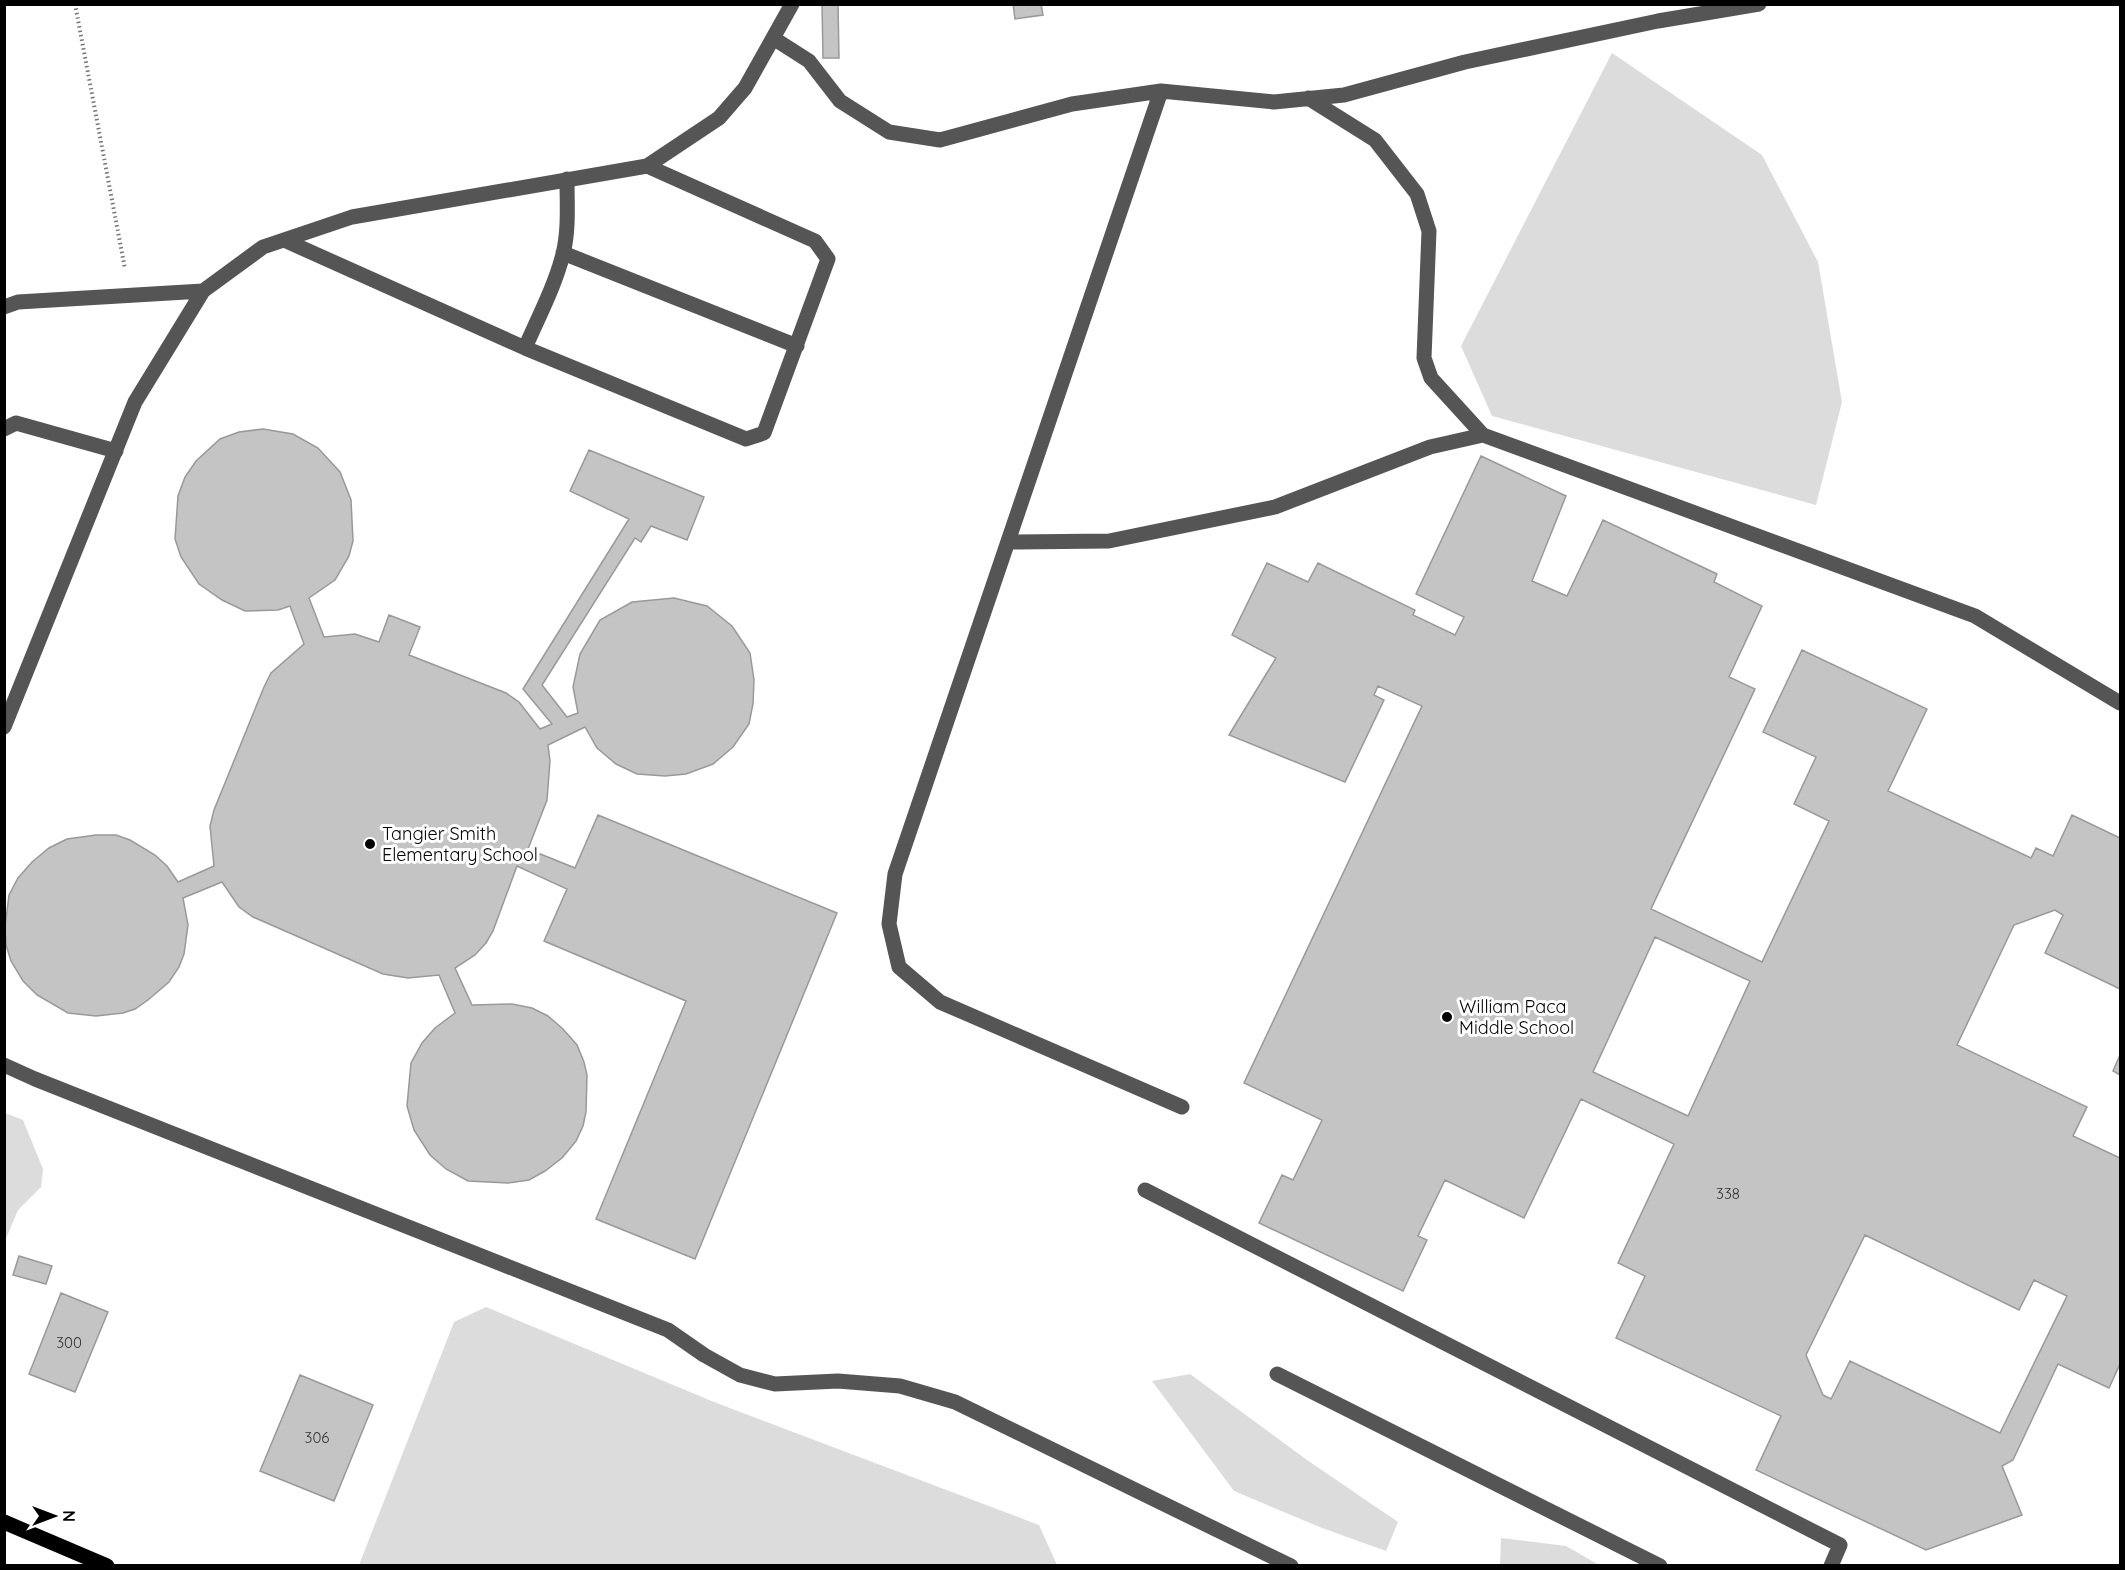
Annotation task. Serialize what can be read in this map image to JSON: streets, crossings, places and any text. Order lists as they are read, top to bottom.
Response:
{
  "places": ["Tangier Smith Elementary School", "William Paca Middle School"],
  "house_numbers": ["338", "300", "306"],
  "north": "right"
}
